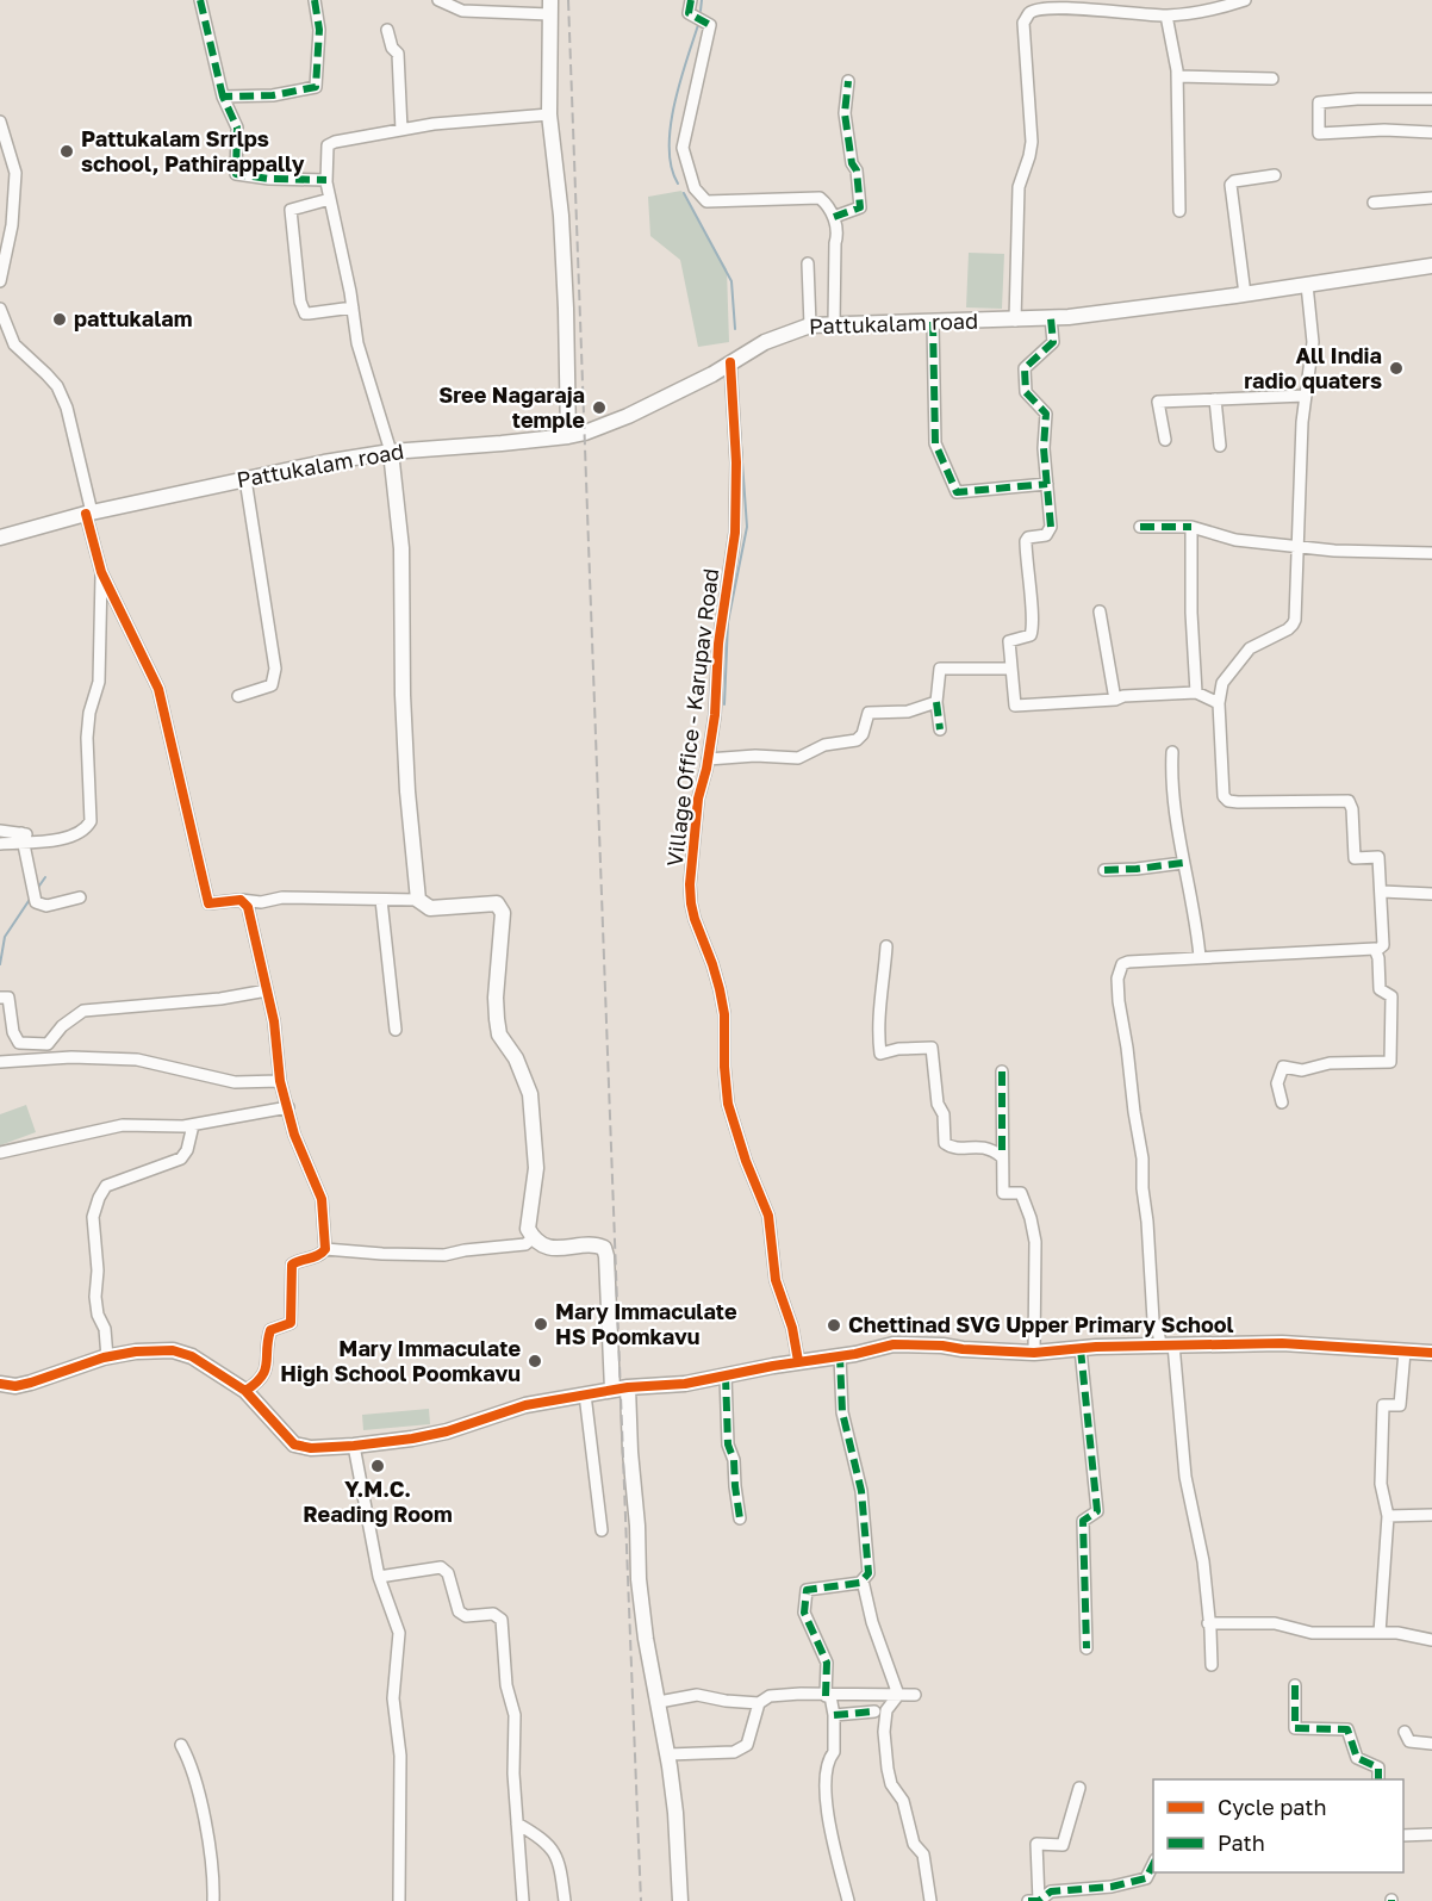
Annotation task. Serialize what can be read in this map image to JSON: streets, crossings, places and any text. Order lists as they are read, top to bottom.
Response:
{
  "streets": {
    "street": ["Pattukalam road", "Village Office - Karupav Road"]
  },
  "crossings": [
    ["Pattukalam road", "Village Office - Karupav Road"]
  ],
  "places": [
    "Pattukalam Srrlps school, Pathirappally",
    "pattukalam",
    "All India radio quaters",
    "Sree Nagaraja temple",
    "Mary Immaculate HS Poomkavu",
    "Chettinad SVG Upper Primary School",
    "Mary Immaculate High School Poomkavu",
    "Y.M.C. Reading Room"
  ],
  "legend": ["Cycle path", "Path"]
}
